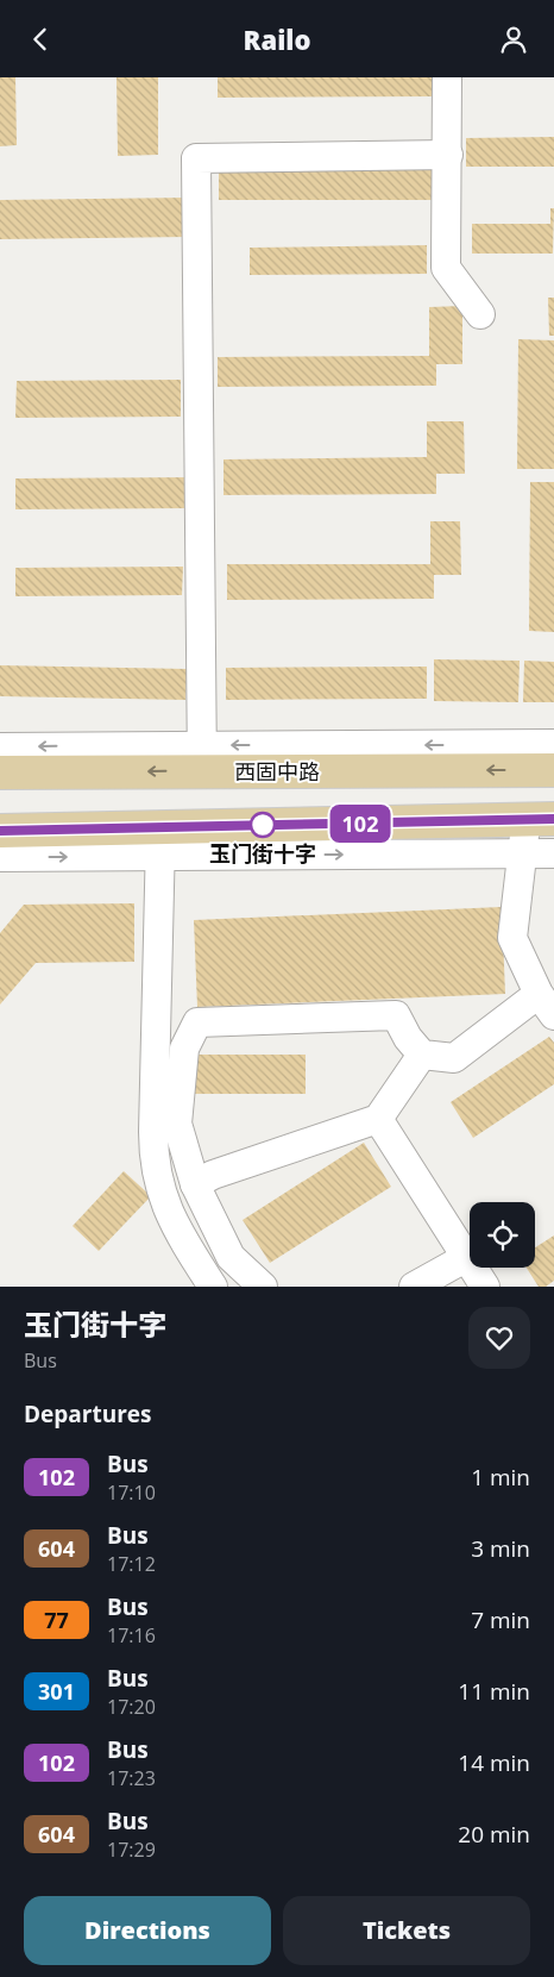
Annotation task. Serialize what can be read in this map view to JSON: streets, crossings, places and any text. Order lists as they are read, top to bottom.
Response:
{
  "streets": {
    "main road": ["西固中路"]
  },
  "places": ["玉门街十字"],
  "lines": ["bus line 102"],
  "page": {
    "header": "Railo",
    "on_map": "102",
    "heading": [
      ["玉门街十字", "Bus"],
      "Departures"
    ],
    "list": [
      {
        "mark": "102",
        "name": "Bus",
        "note": "17:10",
        "value": "1 min"
      },
      {
        "mark": "604",
        "name": "Bus",
        "note": "17:12",
        "value": "3 min"
      },
      {
        "mark": "77",
        "name": "Bus",
        "note": "17:16",
        "value": "7 min"
      },
      {
        "mark": "301",
        "name": "Bus",
        "note": "17:20",
        "value": "11 min"
      },
      {
        "mark": "102",
        "name": "Bus",
        "note": "17:23",
        "value": "14 min"
      },
      {
        "mark": "604",
        "name": "Bus",
        "note": "17:29",
        "value": "20 min"
      }
    ],
    "buttons": ["Directions", "Tickets"]
  }
}
